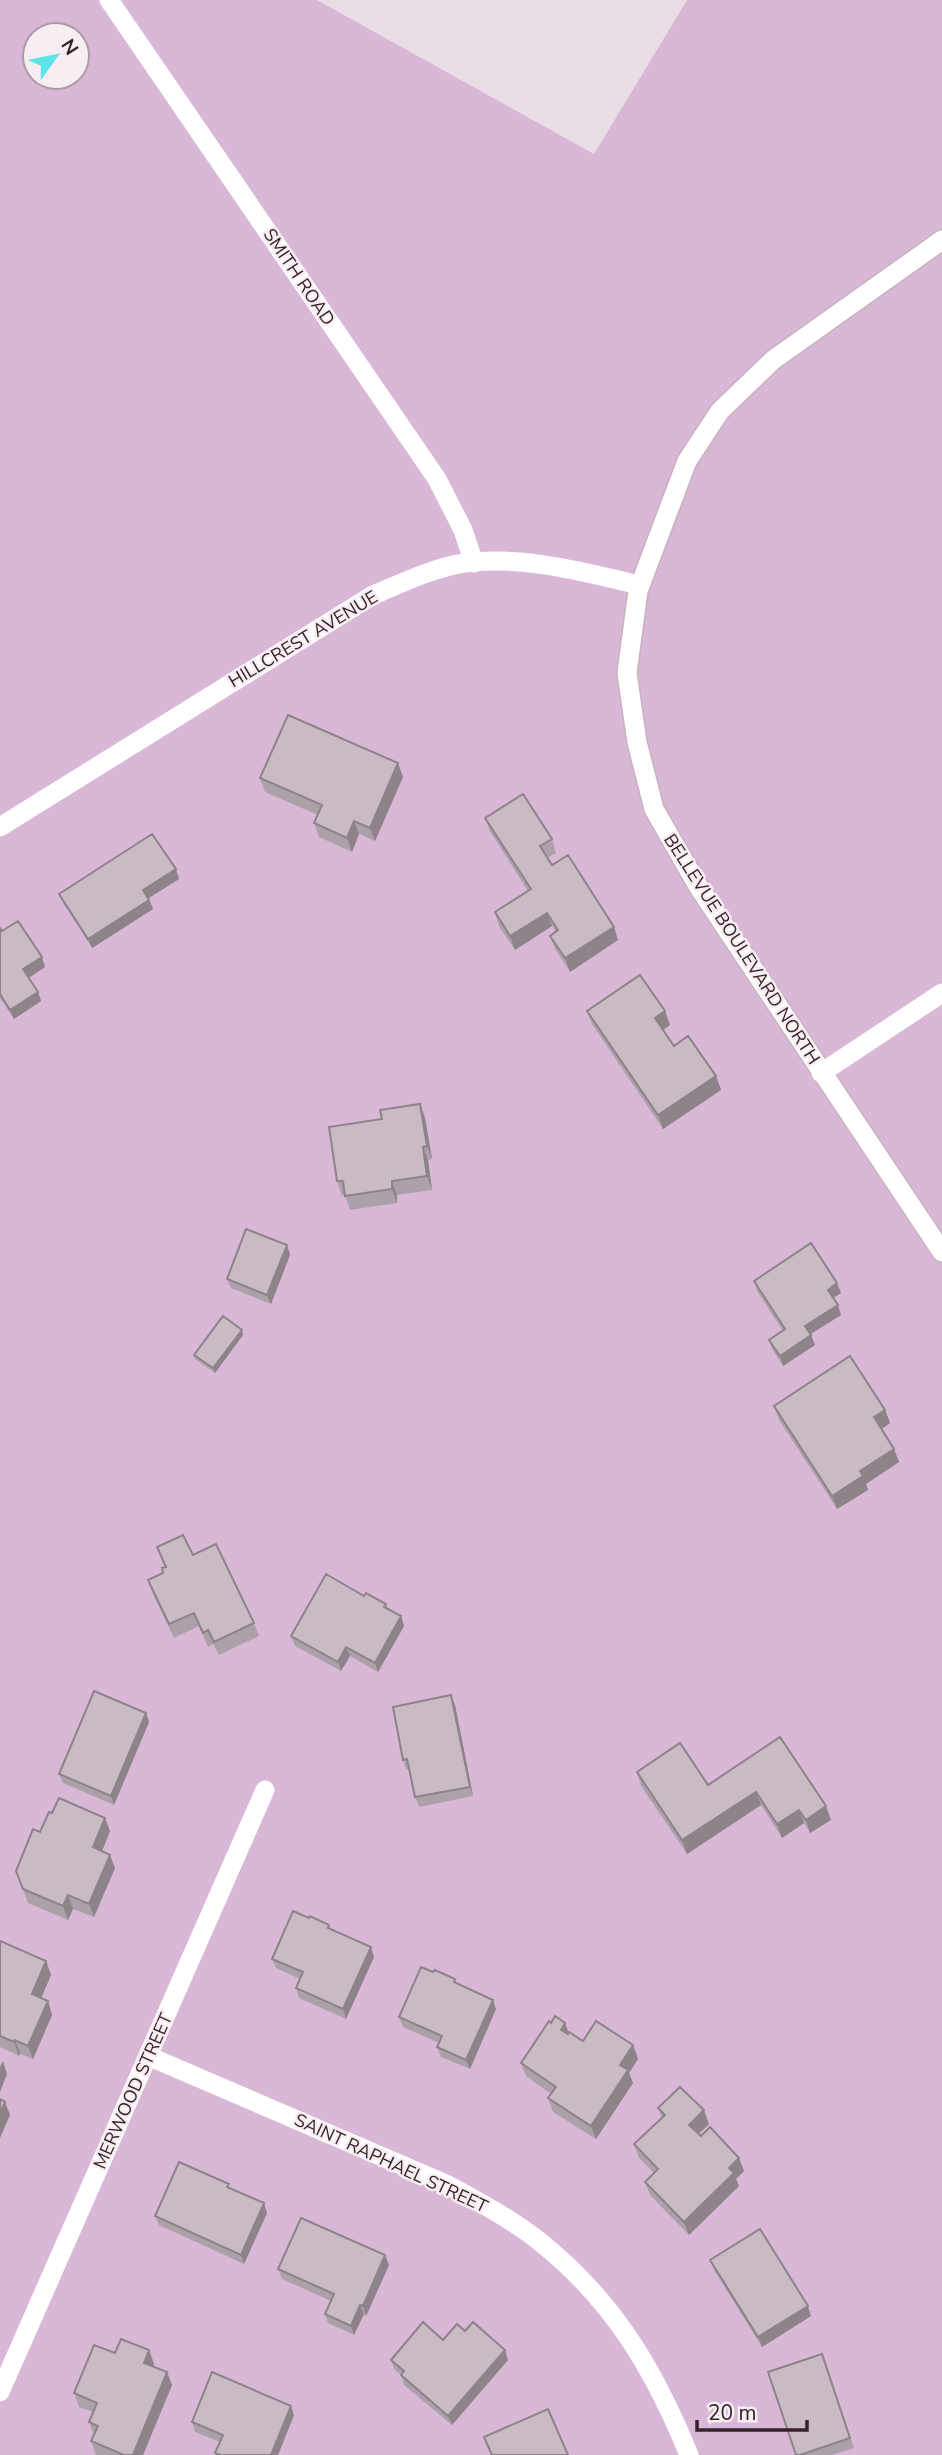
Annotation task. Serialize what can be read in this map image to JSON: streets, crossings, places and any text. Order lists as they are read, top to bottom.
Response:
{
  "streets": {
    "street": [
      "SMITH ROAD",
      "HILLCREST AVENUE",
      "BELLEVUE BOULEVARD NORTH",
      "MERWOOD STREET",
      "SAINT RAPHAEL STREET"
    ]
  },
  "crossings": [
    ["SMITH ROAD", "HILLCREST AVENUE"],
    ["HILLCREST AVENUE", "BELLEVUE BOULEVARD NORTH"],
    ["MERWOOD STREET", "SAINT RAPHAEL STREET"]
  ],
  "scale_bar": "20 m",
  "north": "top right"
}
